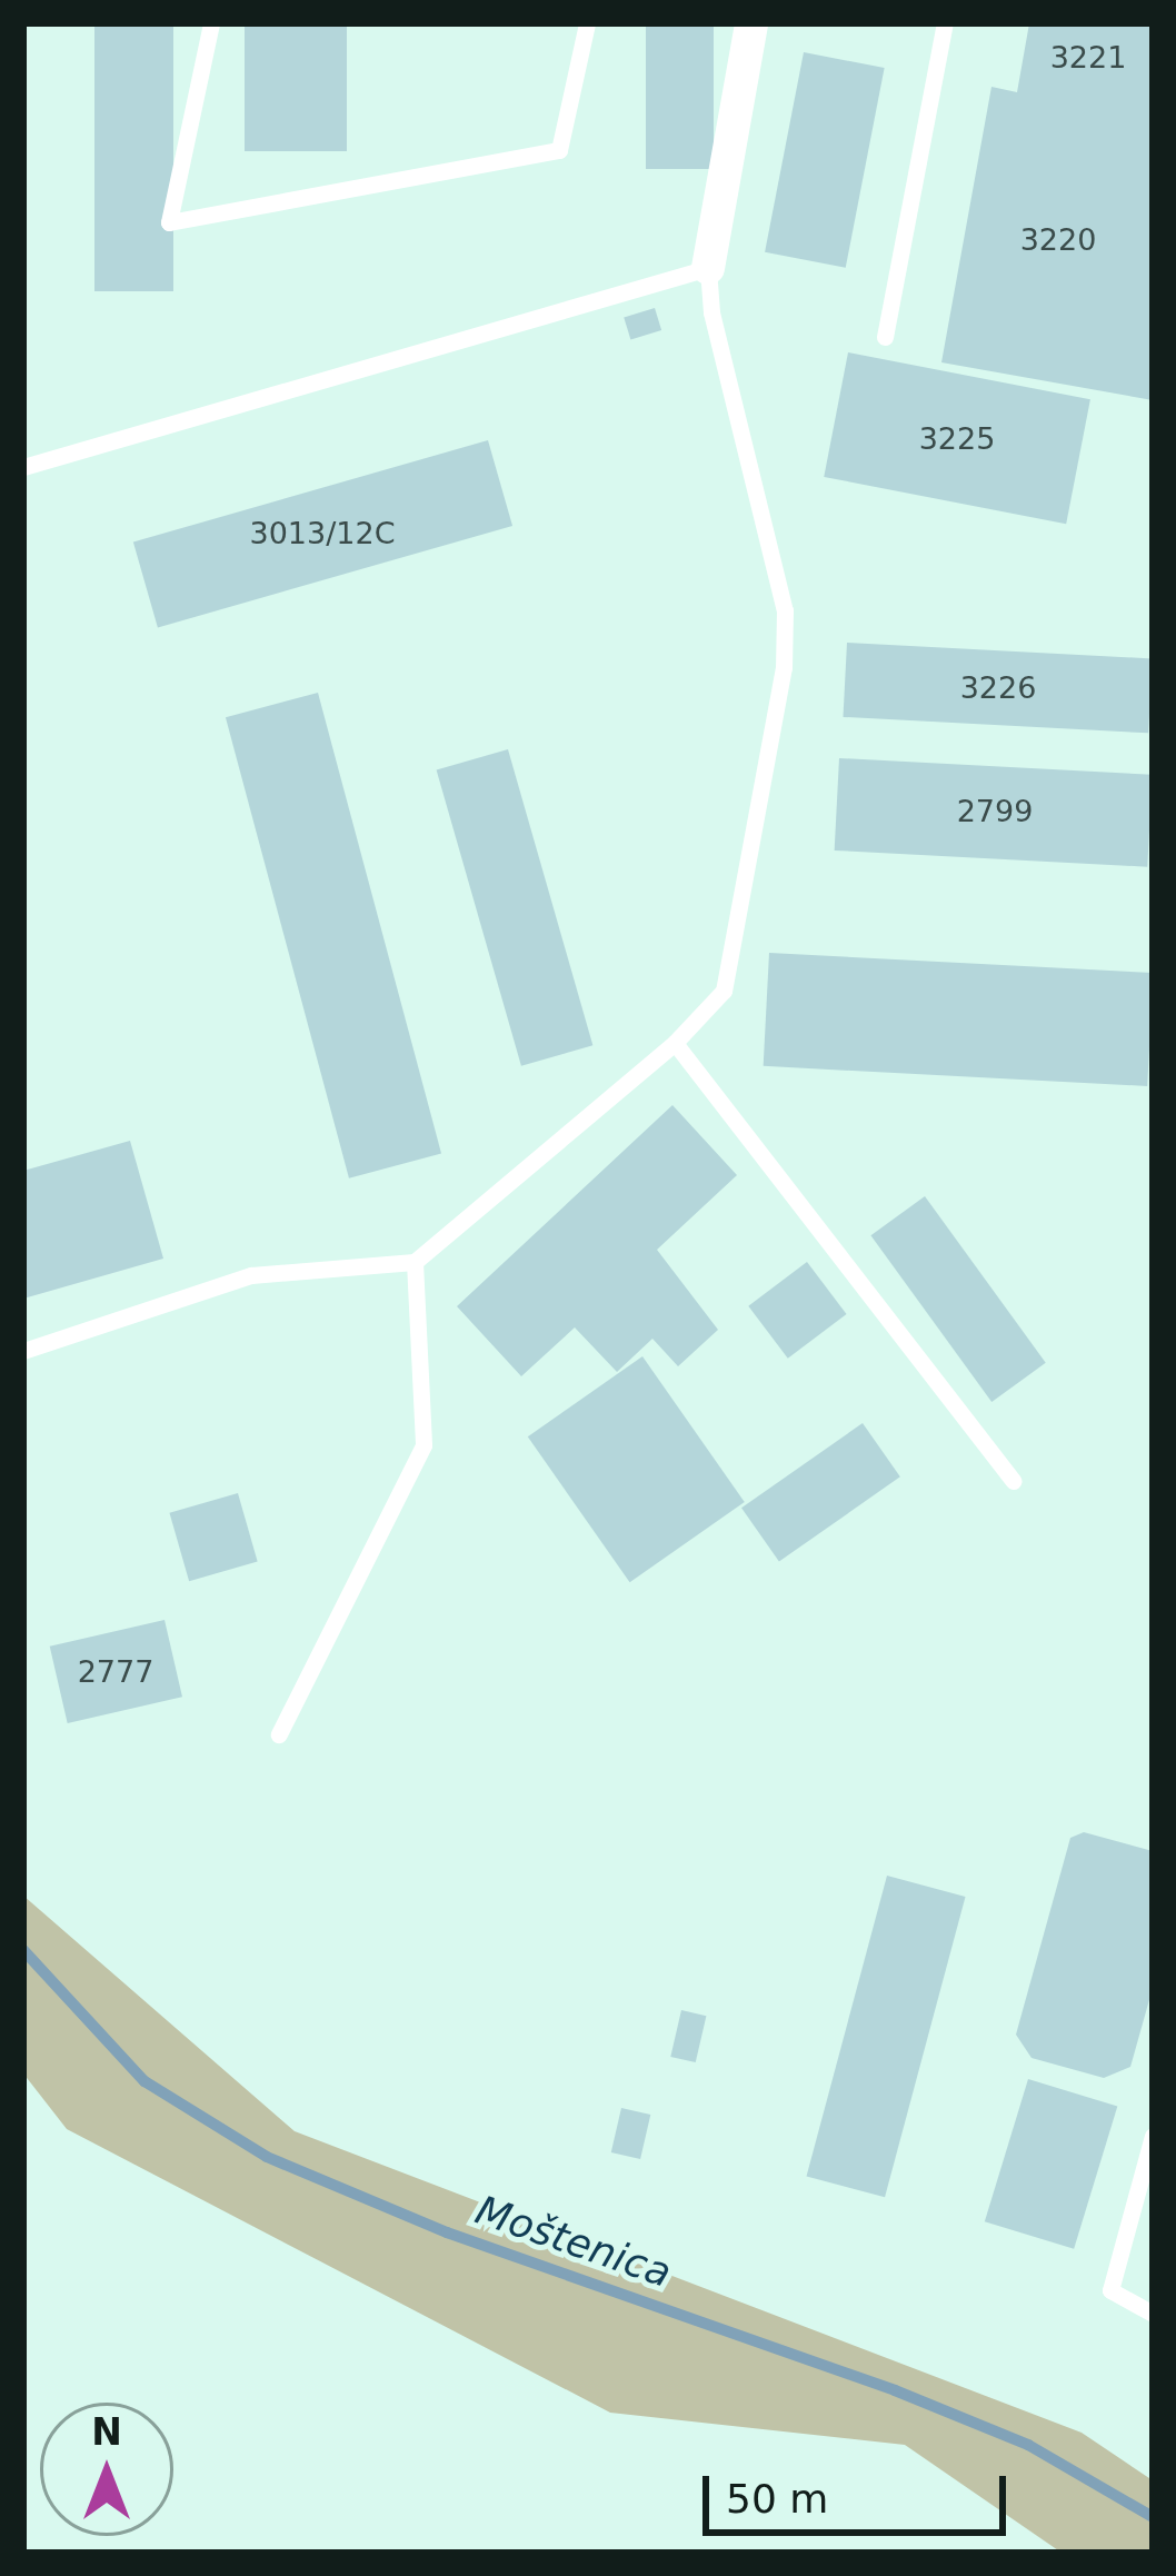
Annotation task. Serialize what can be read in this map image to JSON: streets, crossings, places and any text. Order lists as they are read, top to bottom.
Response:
{
  "water": ["Moštenica"],
  "house_numbers": [
    "3221",
    "3220",
    "3225",
    "3013/12C",
    "3226",
    "2799",
    "2777"
  ],
  "scale_bar": "50 m",
  "north": "top"
}
